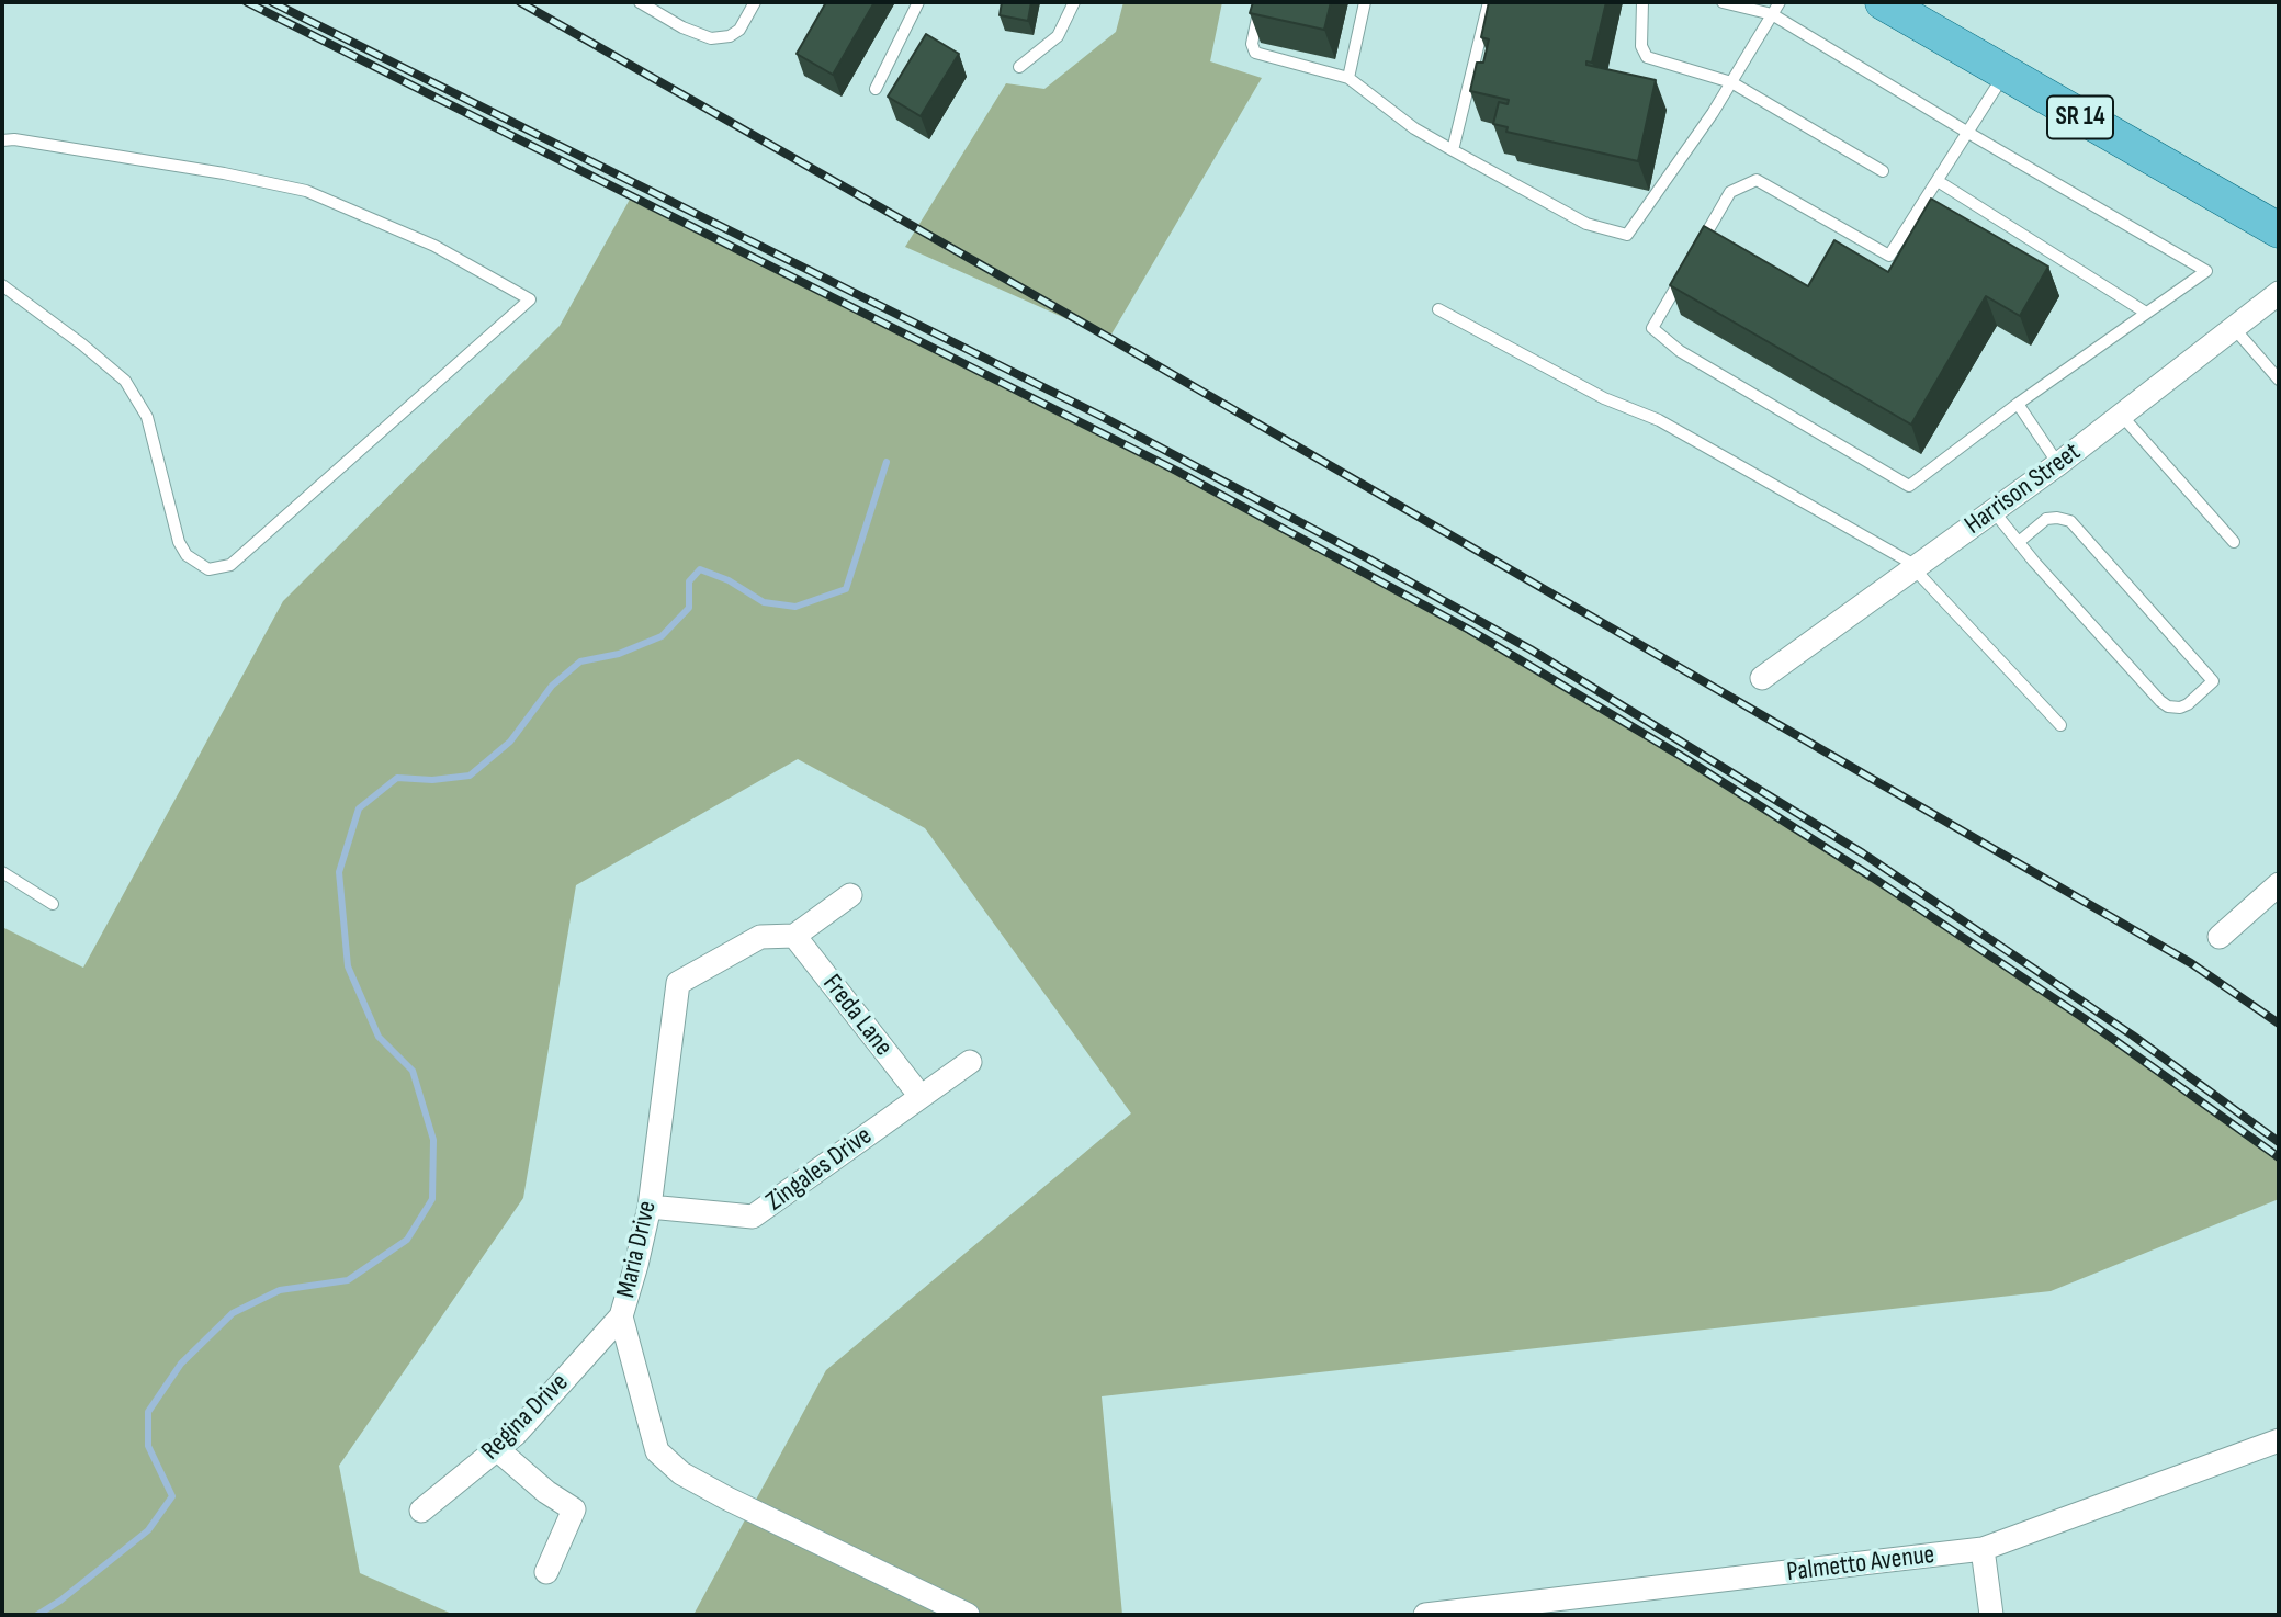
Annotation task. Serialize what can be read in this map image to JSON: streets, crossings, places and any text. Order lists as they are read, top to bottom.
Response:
{
  "streets": {
    "main road": ["SR 14"],
    "street": [
      "Harrison Street",
      "Freda Lane",
      "Zingales Drive",
      "Maria Drive",
      "Regina Drive",
      "Palmetto Avenue"
    ]
  },
  "crossings": [
    ["Freda Lane", "Zingales Drive"],
    ["Freda Lane", "Maria Drive"],
    ["Zingales Drive", "Maria Drive"],
    ["Maria Drive", "Regina Drive"]
  ]
}
